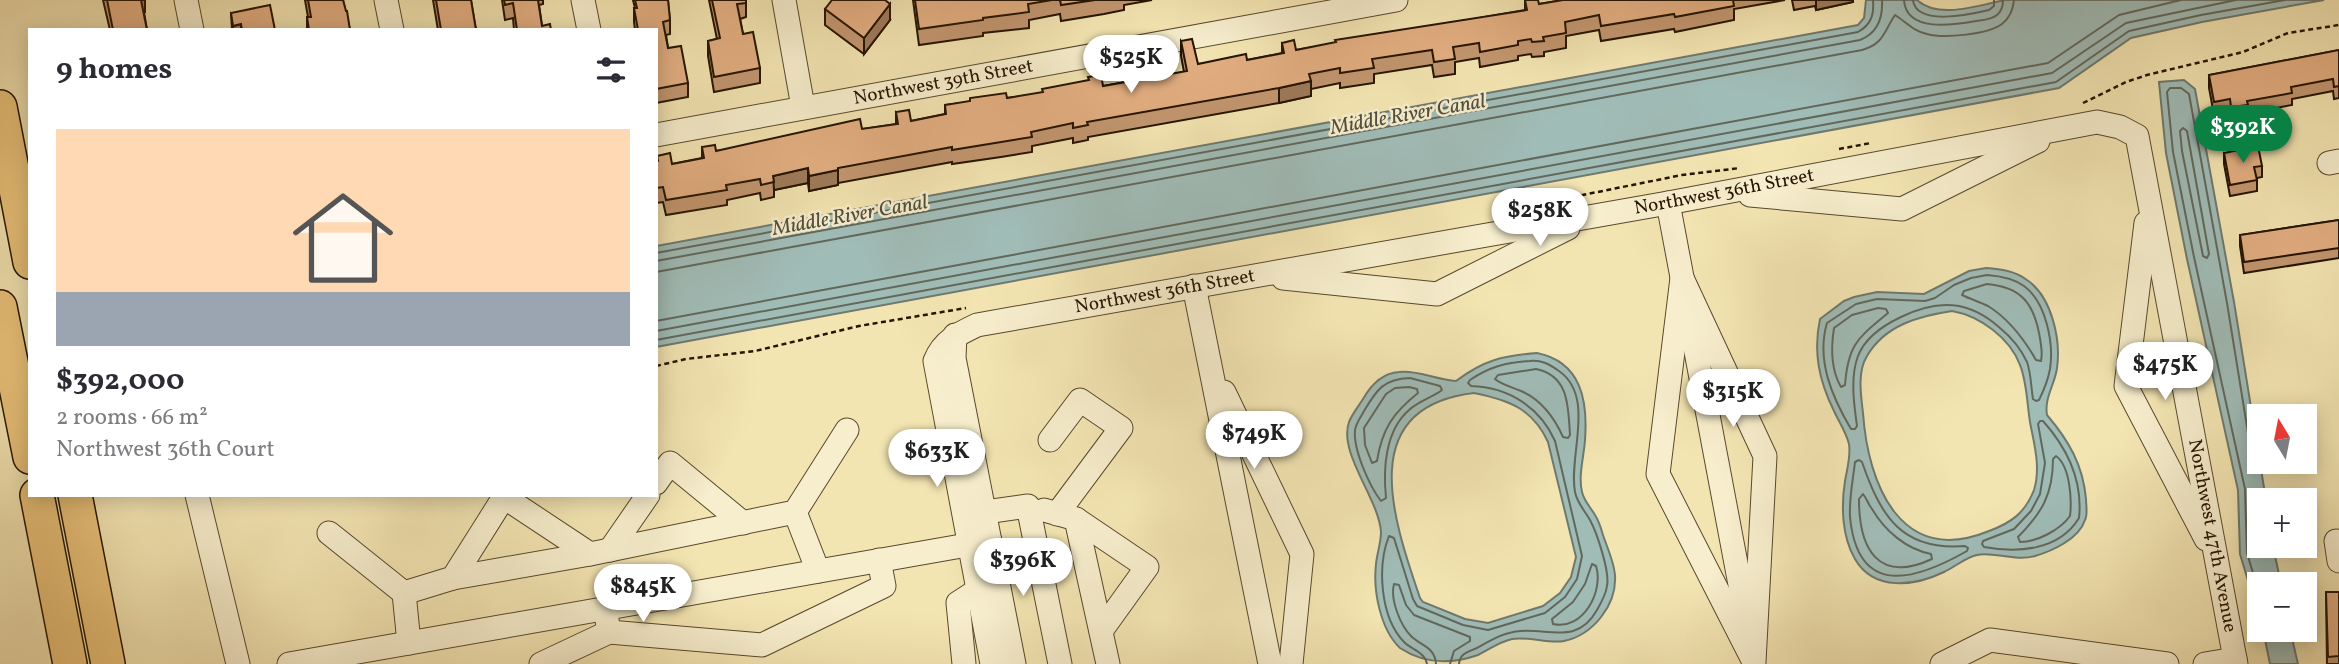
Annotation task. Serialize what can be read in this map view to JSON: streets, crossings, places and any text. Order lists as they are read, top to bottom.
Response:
{
  "streets": {
    "street": ["Northwest 39th Street", "Northwest 36th Street", "Northwest 47th Avenue"]
  },
  "crossings": [
    ["Northwest 36th Street", "Northwest 47th Avenue"]
  ],
  "water": ["Middle River Canal"],
  "north": "top",
  "page": {
    "heading": "9 homes",
    "price": [
      "$525K",
      "$392K",
      "$258K",
      "$475K",
      "$315K",
      "$749K",
      "$633K",
      "$396K",
      "$845K"
    ],
    "list": [
      {
        "name": "$392,000",
        "note": "2 rooms · 66 m² · Northwest 36th Court"
      }
    ],
    "map_buttons": ["+", "−"]
  }
}
